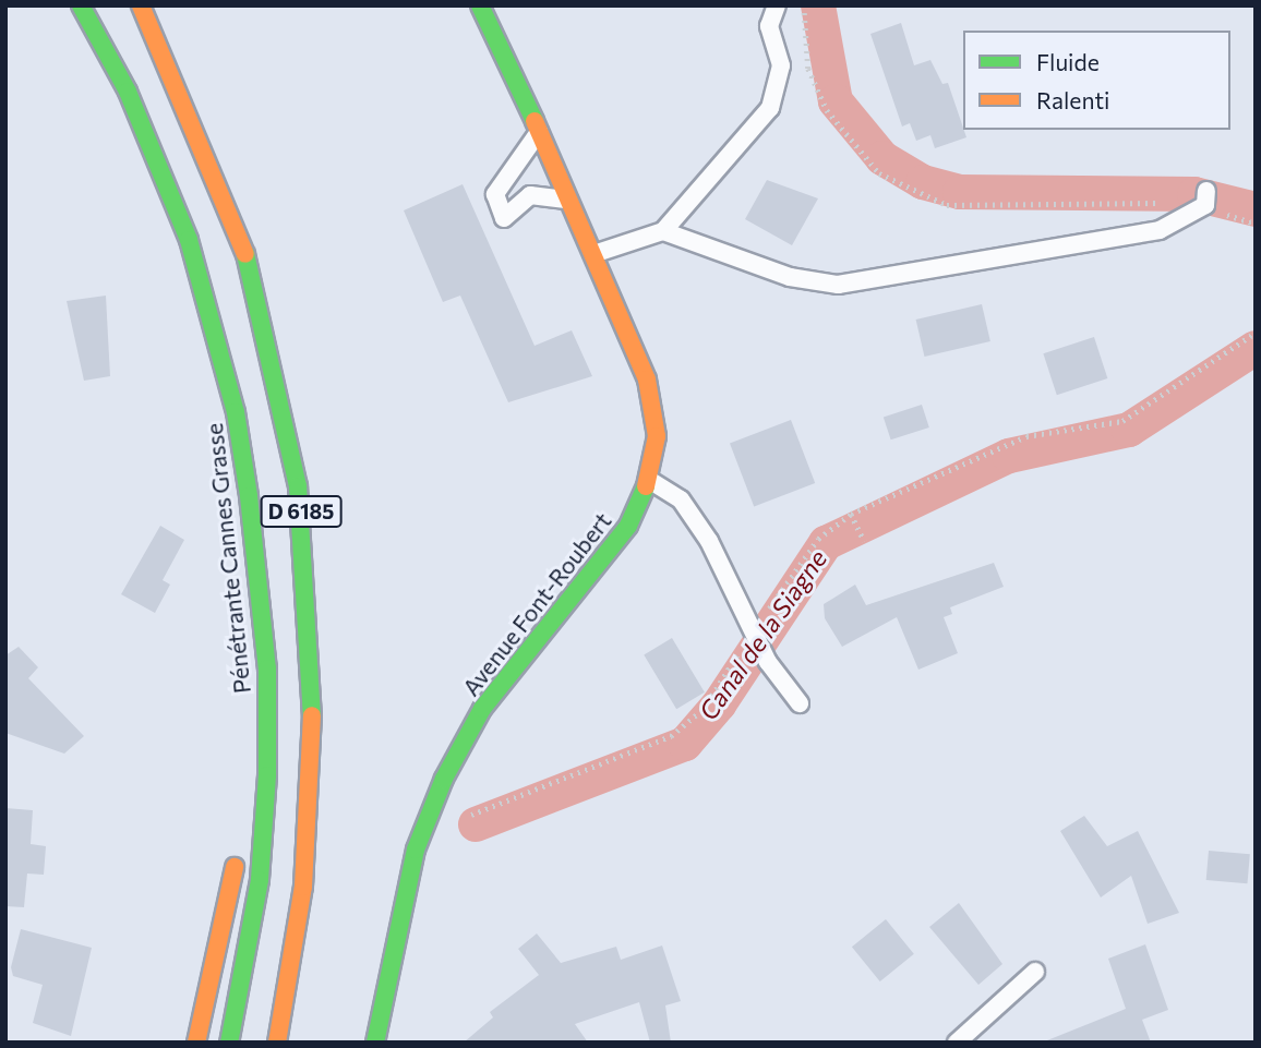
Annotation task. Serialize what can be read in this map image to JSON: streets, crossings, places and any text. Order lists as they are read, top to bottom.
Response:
{
  "streets": {
    "main road": ["D 6185", "Pénétrante Cannes Grasse", "Avenue Font-Roubert"]
  },
  "water": ["Canal de la Siagne"],
  "legend": ["Fluide", "Ralenti"]
}
